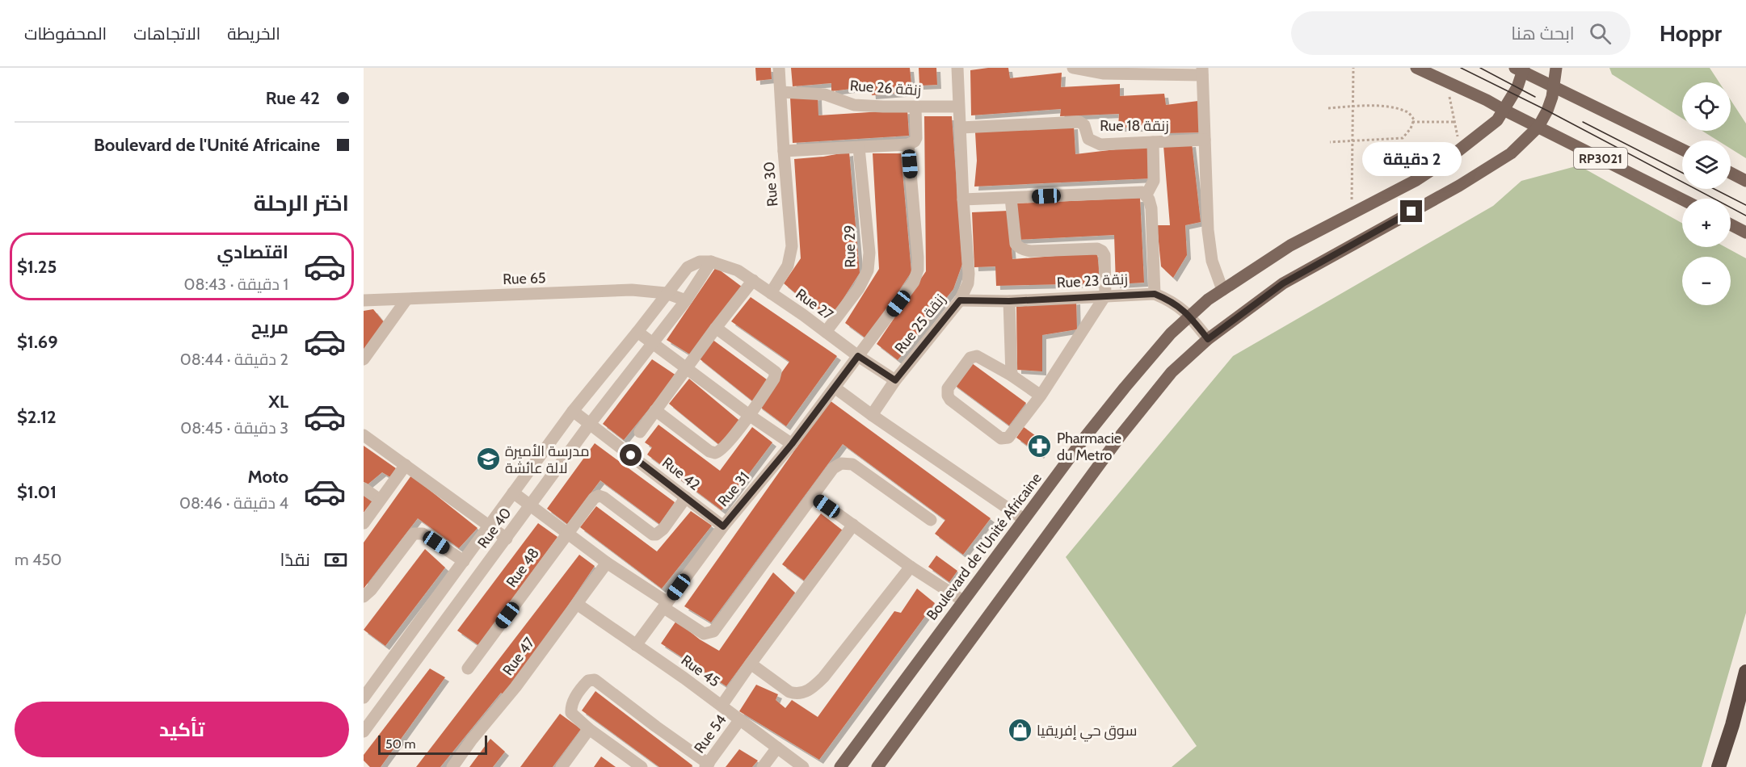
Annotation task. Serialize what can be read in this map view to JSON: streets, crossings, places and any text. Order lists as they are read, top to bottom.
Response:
{
  "streets": {
    "main road": ["RP3021", "Boulevard de l'Unité Africaine"],
    "street": [
      "Rue 26 زنقة",
      "Rue 18 زنقة",
      "Rue 30",
      "Rue 29",
      "Rue 65",
      "Rue 23 زنقة",
      "Rue 27",
      "Rue 25 زنقة",
      "Rue 42",
      "Rue 31",
      "Rue 40",
      "Rue 48",
      "Rue 47",
      "Rue 45",
      "Rue 54"
    ]
  },
  "crossings": [
    ["Rue 26 زنقة", "Rue 30"],
    ["Rue 26 زنقة", "Rue 25 زنقة"],
    ["Rue 18 زنقة", "Rue 25 زنقة"],
    ["RP3021", "Boulevard de l'Unité Africaine"],
    ["Rue 30", "Rue 27"],
    ["Rue 29", "Rue 27"],
    ["Rue 65", "Rue 40"],
    ["Rue 23 زنقة", "Rue 25 زنقة"],
    ["Rue 23 زنقة", "Boulevard de l'Unité Africaine"],
    ["Rue 27", "Rue 25 زنقة"],
    ["Rue 27", "Rue 31"],
    ["Rue 27", "Rue 40"],
    ["Rue 42", "Rue 31"],
    ["Rue 42", "Rue 40"],
    ["Rue 42", "Rue 48"],
    ["Rue 31", "Rue 45"],
    ["Rue 47", "Rue 45"],
    ["Rue 45", "Rue 54"]
  ],
  "places": {
    "pharmacy": ["Pharmacie du Metro"],
    "school or university": ["مدرسة الأميرة لالة عائشة"],
    "shop": ["سوق حي إفريقيا"]
  },
  "scale_bar": "50 m",
  "page": {
    "header": "Hoppr",
    "search": "ابحث هنا",
    "nav": ["الخريطة", "الاتجاهات", "المحفوظات"],
    "banner": ["Rue 42", "Boulevard de l'Unité Africaine"],
    "map_buttons": ["+", "−"],
    "bubble": "2 دقيقة",
    "heading": "اختر الرحلة",
    "list": [
      {
        "name": "اقتصادي",
        "note": "1 دقيقة · 08:43",
        "value": "$1.25"
      },
      {
        "name": "مريح",
        "note": "2 دقيقة · 08:44",
        "value": "$1.69"
      },
      {
        "name": "XL",
        "note": "3 دقيقة · 08:45",
        "value": "$2.12"
      },
      {
        "name": "Moto",
        "note": "4 دقيقة · 08:46",
        "value": "$1.01"
      }
    ],
    "pay": ["نقدًا", "450 m"],
    "buttons": "تأكيد",
    "scale": "50 m"
  }
}
